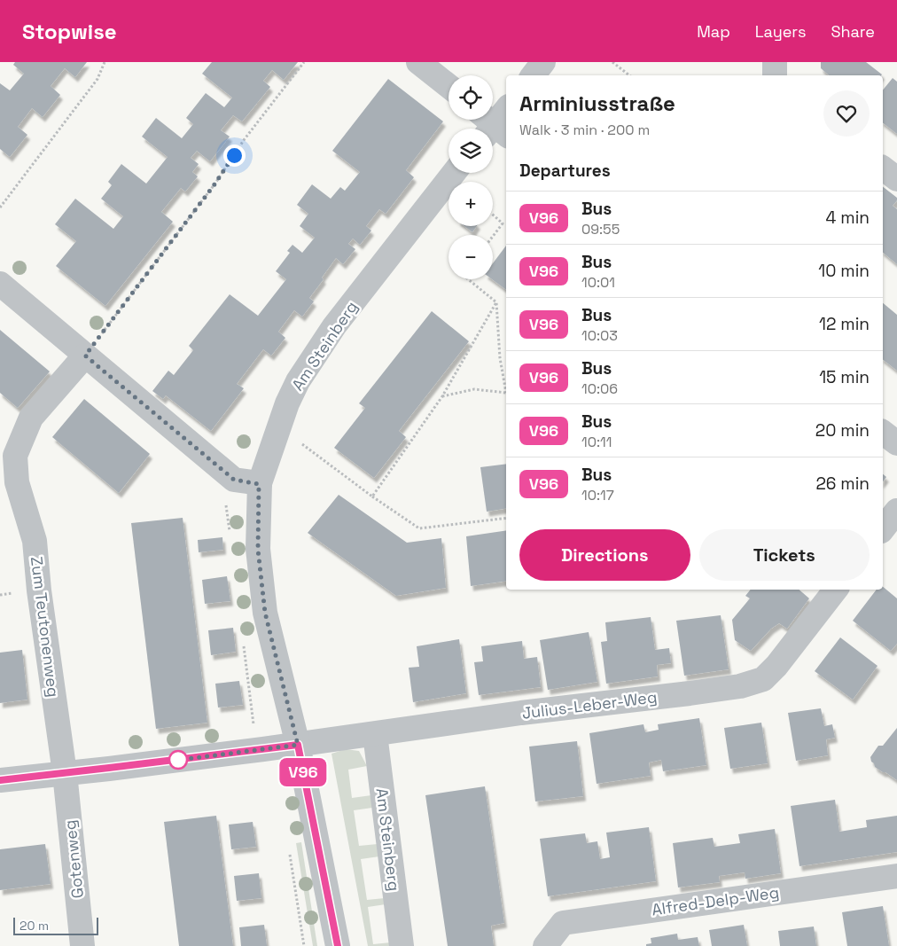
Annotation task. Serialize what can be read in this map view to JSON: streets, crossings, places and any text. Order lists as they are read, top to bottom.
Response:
{
  "streets": {
    "street": [
      "Am Steinberg",
      "Zum Teutonenweg",
      "Julius-Leber-Weg",
      "Gotenweg",
      "Alfred-Delp-Weg"
    ]
  },
  "crossings": [
    ["Am Steinberg", "Julius-Leber-Weg"],
    ["Zum Teutonenweg", "Julius-Leber-Weg"],
    ["Zum Teutonenweg", "Gotenweg"],
    ["Julius-Leber-Weg", "Gotenweg"]
  ],
  "lines": ["bus line V96"],
  "scale_bar": "20 m",
  "page": {
    "header": "Stopwise",
    "nav": ["Map", "Layers", "Share"],
    "on_map": "V96",
    "map_buttons": ["+", "−"],
    "heading": [
      ["Arminiusstraße", "Walk · 3 min · 200 m"],
      "Departures"
    ],
    "list": [
      {
        "mark": "V96",
        "name": "Bus",
        "note": "09:55",
        "value": "4 min"
      },
      {
        "mark": "V96",
        "name": "Bus",
        "note": "10:01",
        "value": "10 min"
      },
      {
        "mark": "V96",
        "name": "Bus",
        "note": "10:03",
        "value": "12 min"
      },
      {
        "mark": "V96",
        "name": "Bus",
        "note": "10:06",
        "value": "15 min"
      },
      {
        "mark": "V96",
        "name": "Bus",
        "note": "10:11",
        "value": "20 min"
      },
      {
        "mark": "V96",
        "name": "Bus",
        "note": "10:17",
        "value": "26 min"
      }
    ],
    "buttons": ["Directions", "Tickets"],
    "scale": "20 m"
  }
}
